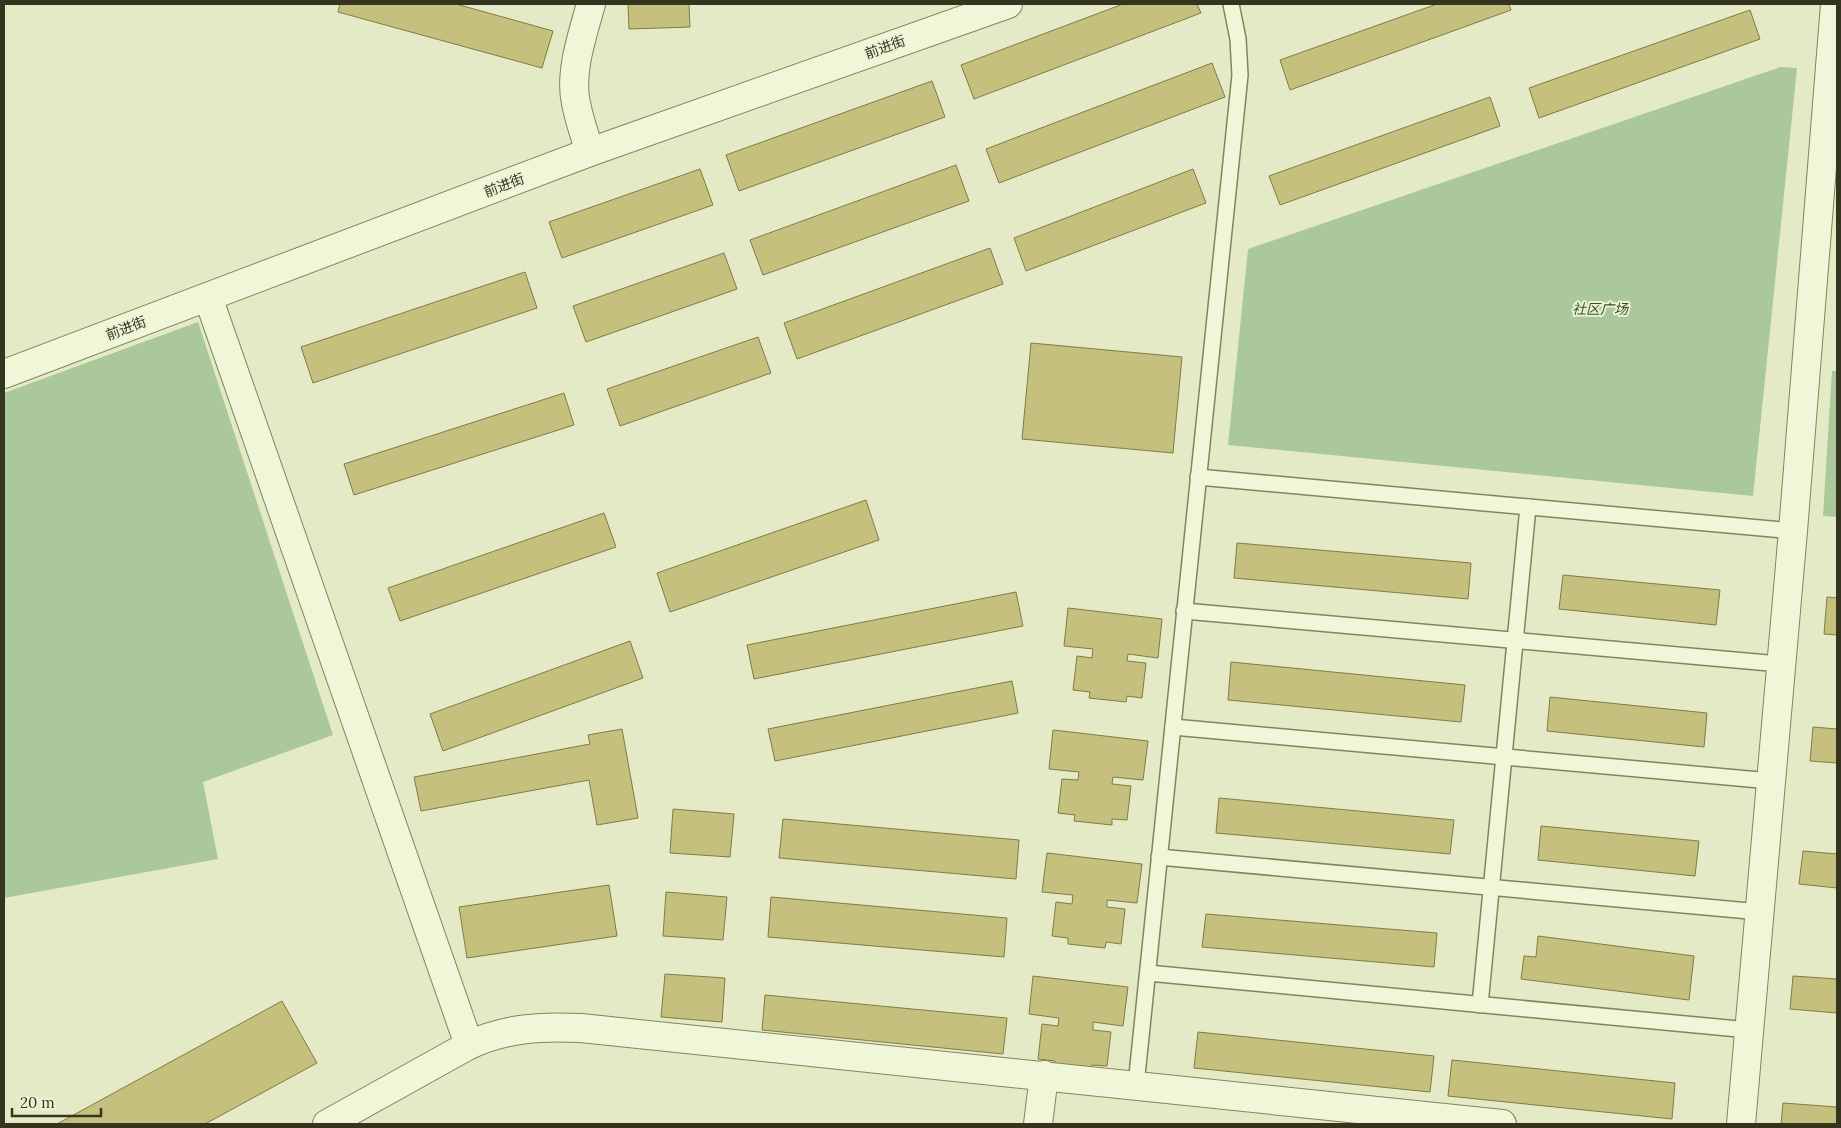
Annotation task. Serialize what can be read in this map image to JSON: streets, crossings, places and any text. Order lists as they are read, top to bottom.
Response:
{
  "streets": {
    "street": ["前进街"]
  },
  "parks": ["社区广场"],
  "scale_bar": "20 m"
}
